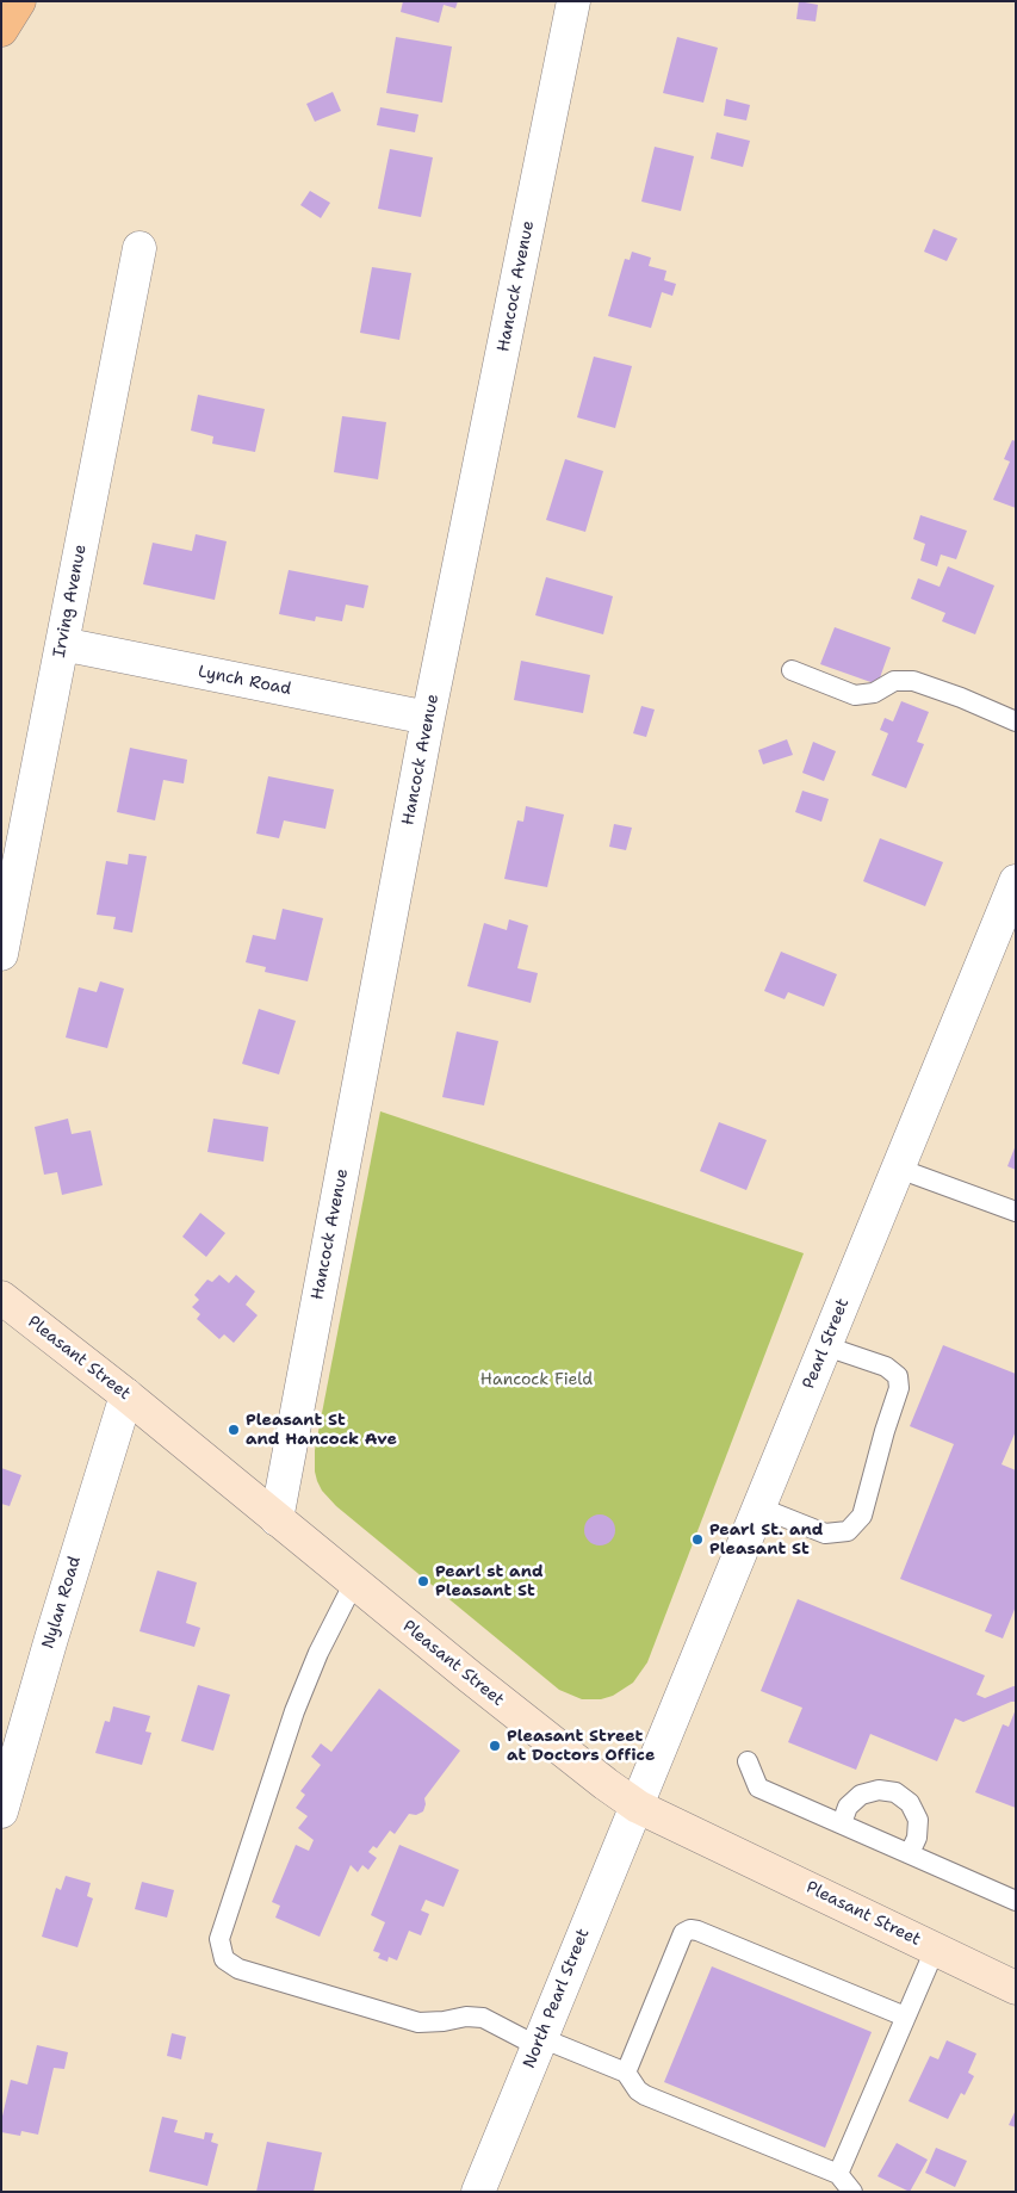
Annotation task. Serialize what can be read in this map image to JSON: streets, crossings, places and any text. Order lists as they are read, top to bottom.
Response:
{
  "streets": {
    "main road": ["Pleasant Street"],
    "street": [
      "Hancock Avenue",
      "Irving Avenue",
      "Lynch Road",
      "Pearl Street",
      "Nylan Road",
      "North Pearl Street"
    ]
  },
  "crossings": [
    ["Hancock Avenue", "Lynch Road"],
    ["Hancock Avenue", "Pleasant Street"],
    ["Irving Avenue", "Lynch Road"],
    ["Pearl Street", "Pleasant Street"],
    ["Pearl Street", "North Pearl Street"],
    ["Pleasant Street", "Nylan Road"],
    ["Pleasant Street", "North Pearl Street"]
  ],
  "parks": ["Hancock Field"],
  "places": [
    "Pleasant St and Hancock Ave",
    "Pearl St. and Pleasant St",
    "Pearl st and Pleasant St",
    "Pleasant Street at Doctors Office"
  ]
}
